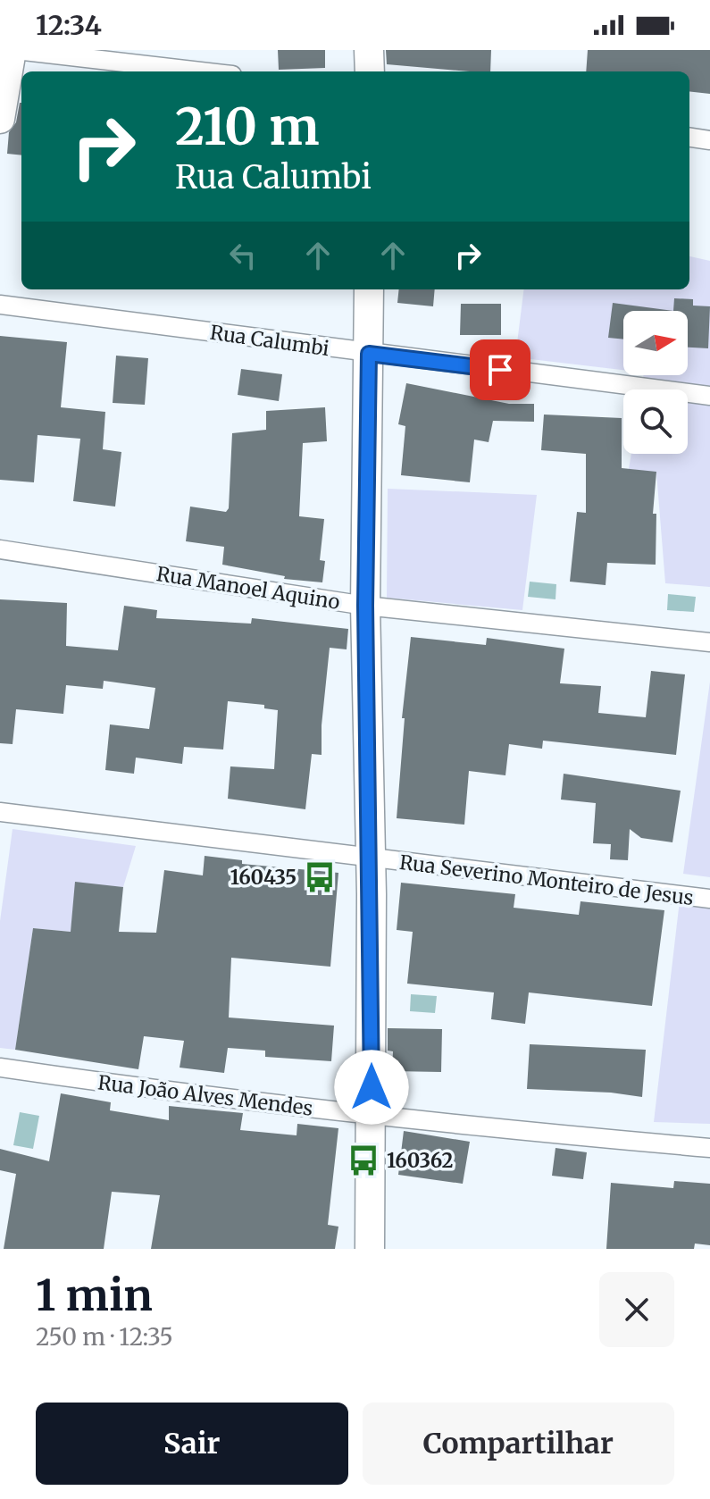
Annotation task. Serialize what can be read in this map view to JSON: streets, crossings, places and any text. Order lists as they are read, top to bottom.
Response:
{
  "streets": {
    "street": [
      "Rua Calumbi",
      "Rua Manoel Aquino",
      "Rua Severino Monteiro de Jesus",
      "Rua João Alves Mendes"
    ]
  },
  "places": {
    "bus stop": ["160435", "160362"]
  },
  "north": "right",
  "page": {
    "status": "12:34",
    "turn": ["210 m", "Rua Calumbi"],
    "heading": ["1 min", "250 m · 12:35"],
    "buttons": ["Sair", "Compartilhar"]
  }
}
